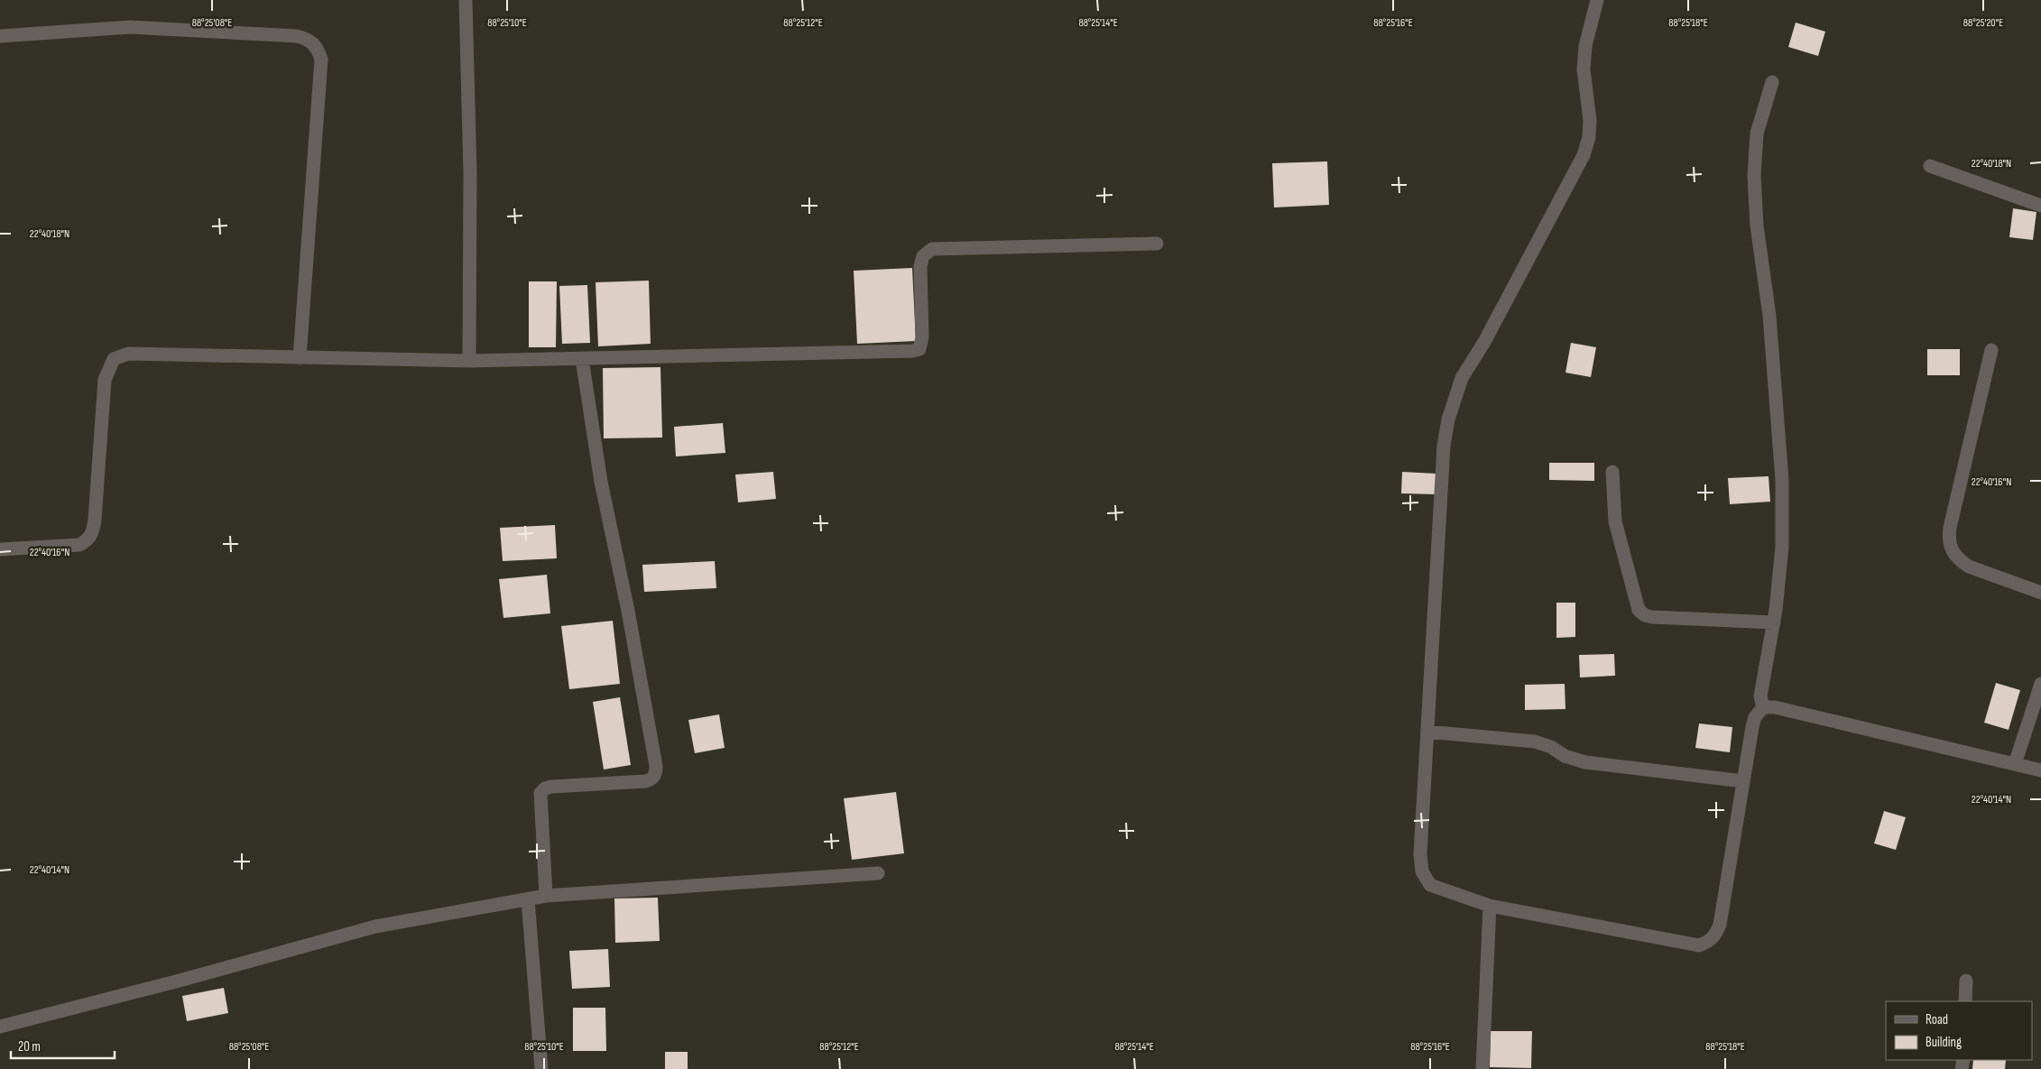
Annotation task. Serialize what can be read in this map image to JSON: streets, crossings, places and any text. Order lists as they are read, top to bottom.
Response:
{
  "legend": ["Road", "Building"],
  "scale_bar": "20 m",
  "coordinates": [
    "88°25'08\"E",
    "88°25'10\"E",
    "88°25'12\"E",
    "88°25'14\"E",
    "88°25'16\"E",
    "88°25'18\"E",
    "88°25'20\"E",
    "22°40'18\"N",
    "22°40'16\"N",
    "22°40'14\"N"
  ]
}
